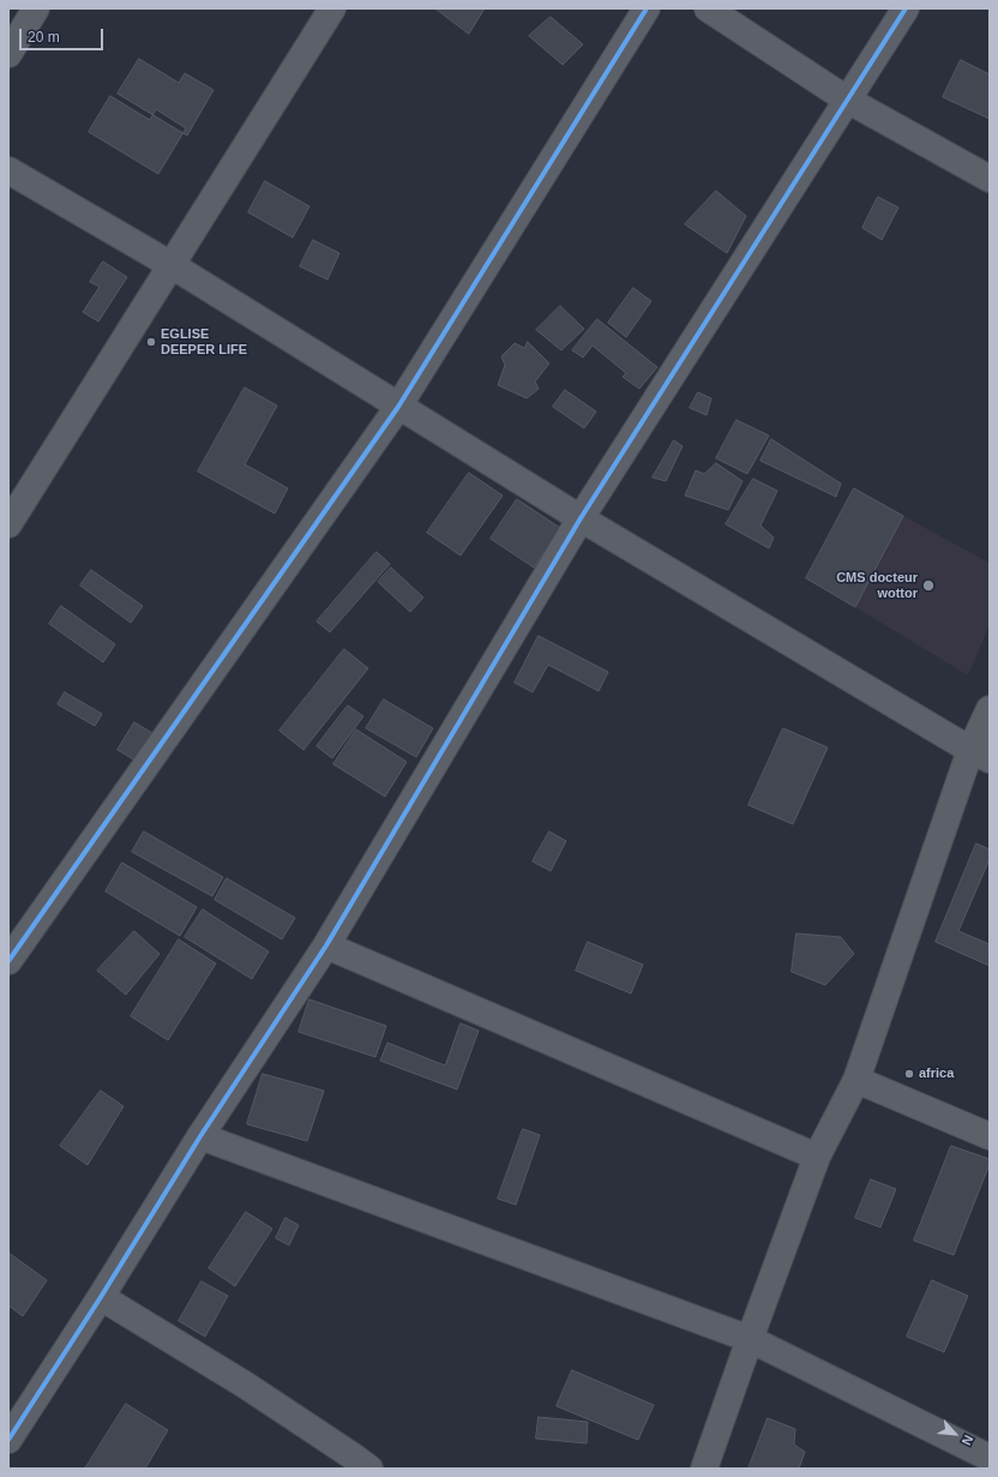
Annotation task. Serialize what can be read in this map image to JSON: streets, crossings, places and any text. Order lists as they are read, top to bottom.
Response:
{
  "places": ["EGLISE DEEPER LIFE", "CMS docteur wottor", "africa"],
  "scale_bar": "20 m",
  "north": "bottom right"
}
